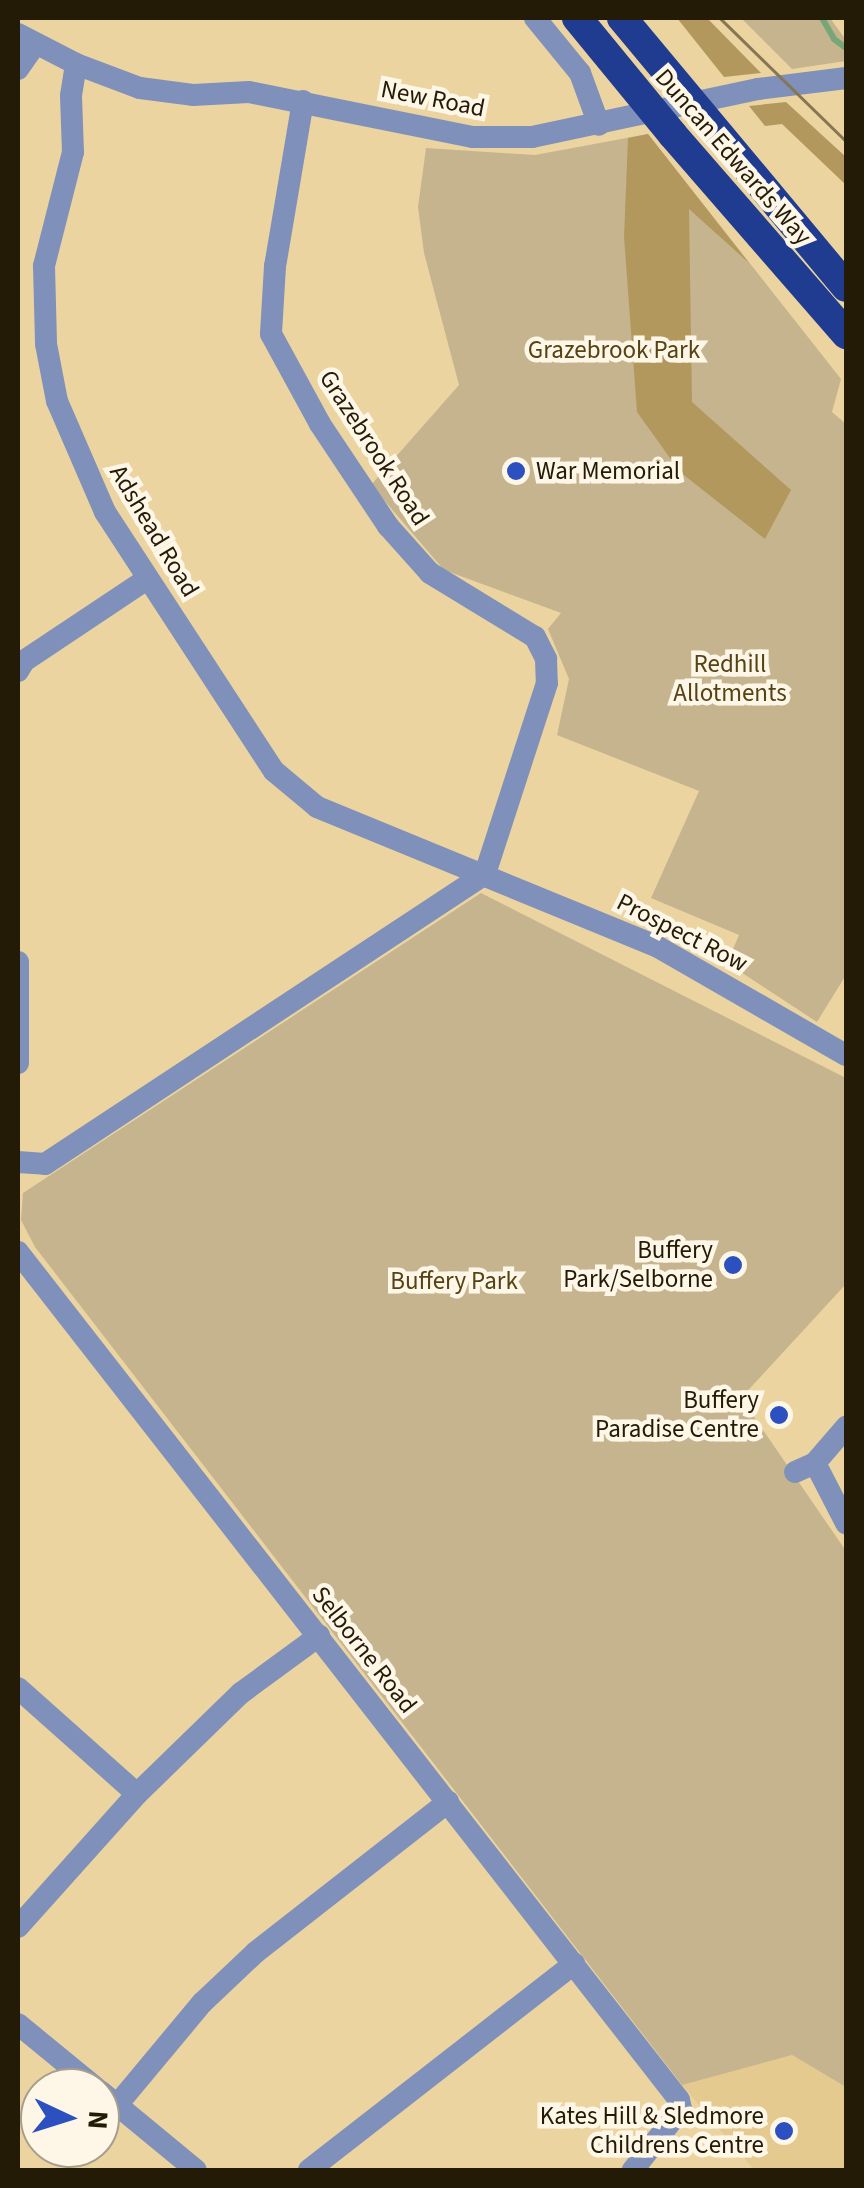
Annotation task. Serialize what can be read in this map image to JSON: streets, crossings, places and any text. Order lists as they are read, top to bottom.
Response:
{
  "streets": {
    "highway": ["Duncan Edwards Way"],
    "street": [
      "New Road",
      "Grazebrook Road",
      "Adshead Road",
      "Prospect Row",
      "Selborne Road"
    ]
  },
  "crossings": [
    ["New Road", "Grazebrook Road"],
    ["New Road", "Adshead Road"],
    ["Grazebrook Road", "Adshead Road"],
    ["Grazebrook Road", "Prospect Row"],
    ["Adshead Road", "Prospect Row"]
  ],
  "parks": ["Grazebrook Park", "Redhill Allotments", "Buffery Park"],
  "places": [
    "War Memorial",
    "Buffery Park/Selborne",
    "Buffery Paradise Centre",
    "Kates Hill & Sledmore Childrens Centre"
  ],
  "north": "right"
}
